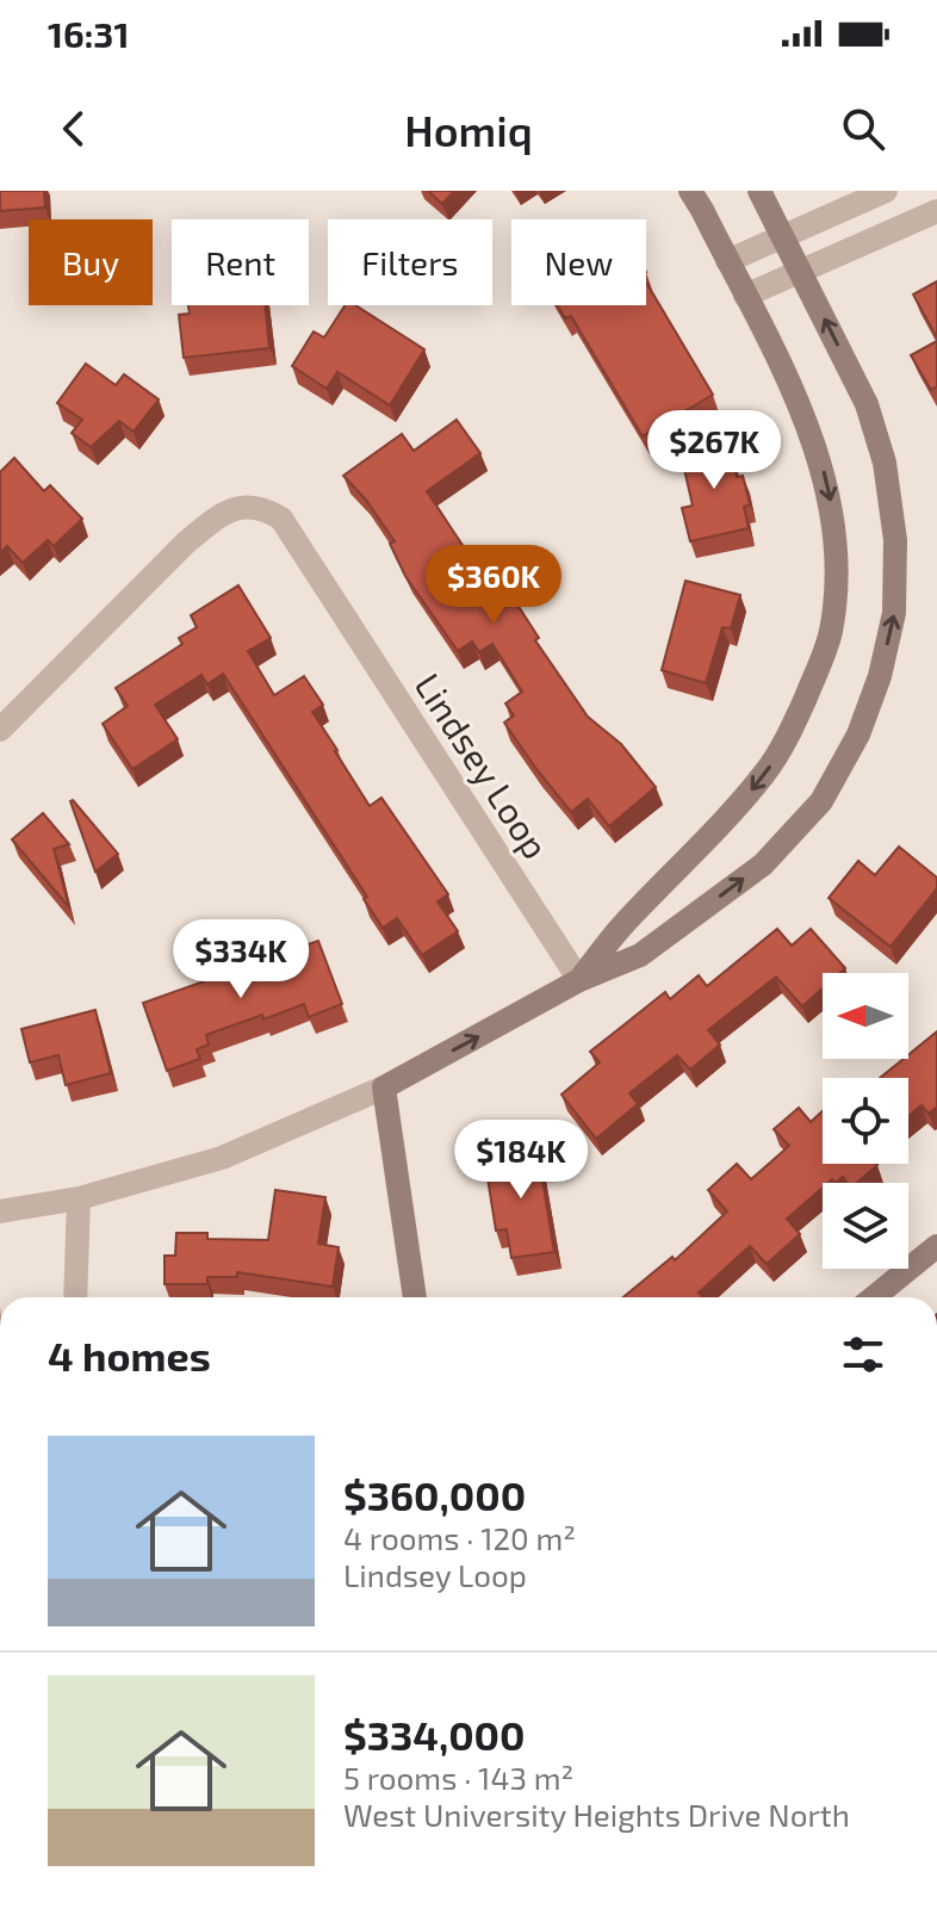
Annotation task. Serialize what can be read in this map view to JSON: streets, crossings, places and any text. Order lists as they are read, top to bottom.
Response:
{
  "streets": {
    "street": ["Lindsey Loop"]
  },
  "north": "left",
  "page": {
    "status": "16:31",
    "header": "Homiq",
    "chip": [
      "Buy",
      "Rent",
      "Filters",
      "New"
    ],
    "price": [
      "$267K",
      "$360K",
      "$334K",
      "$184K"
    ],
    "heading": "4 homes",
    "list": [
      {
        "name": "$360,000",
        "note": "4 rooms · 120 m² · Lindsey Loop"
      },
      {
        "name": "$334,000",
        "note": "5 rooms · 143 m² · West University Heights Drive North"
      }
    ]
  }
}
